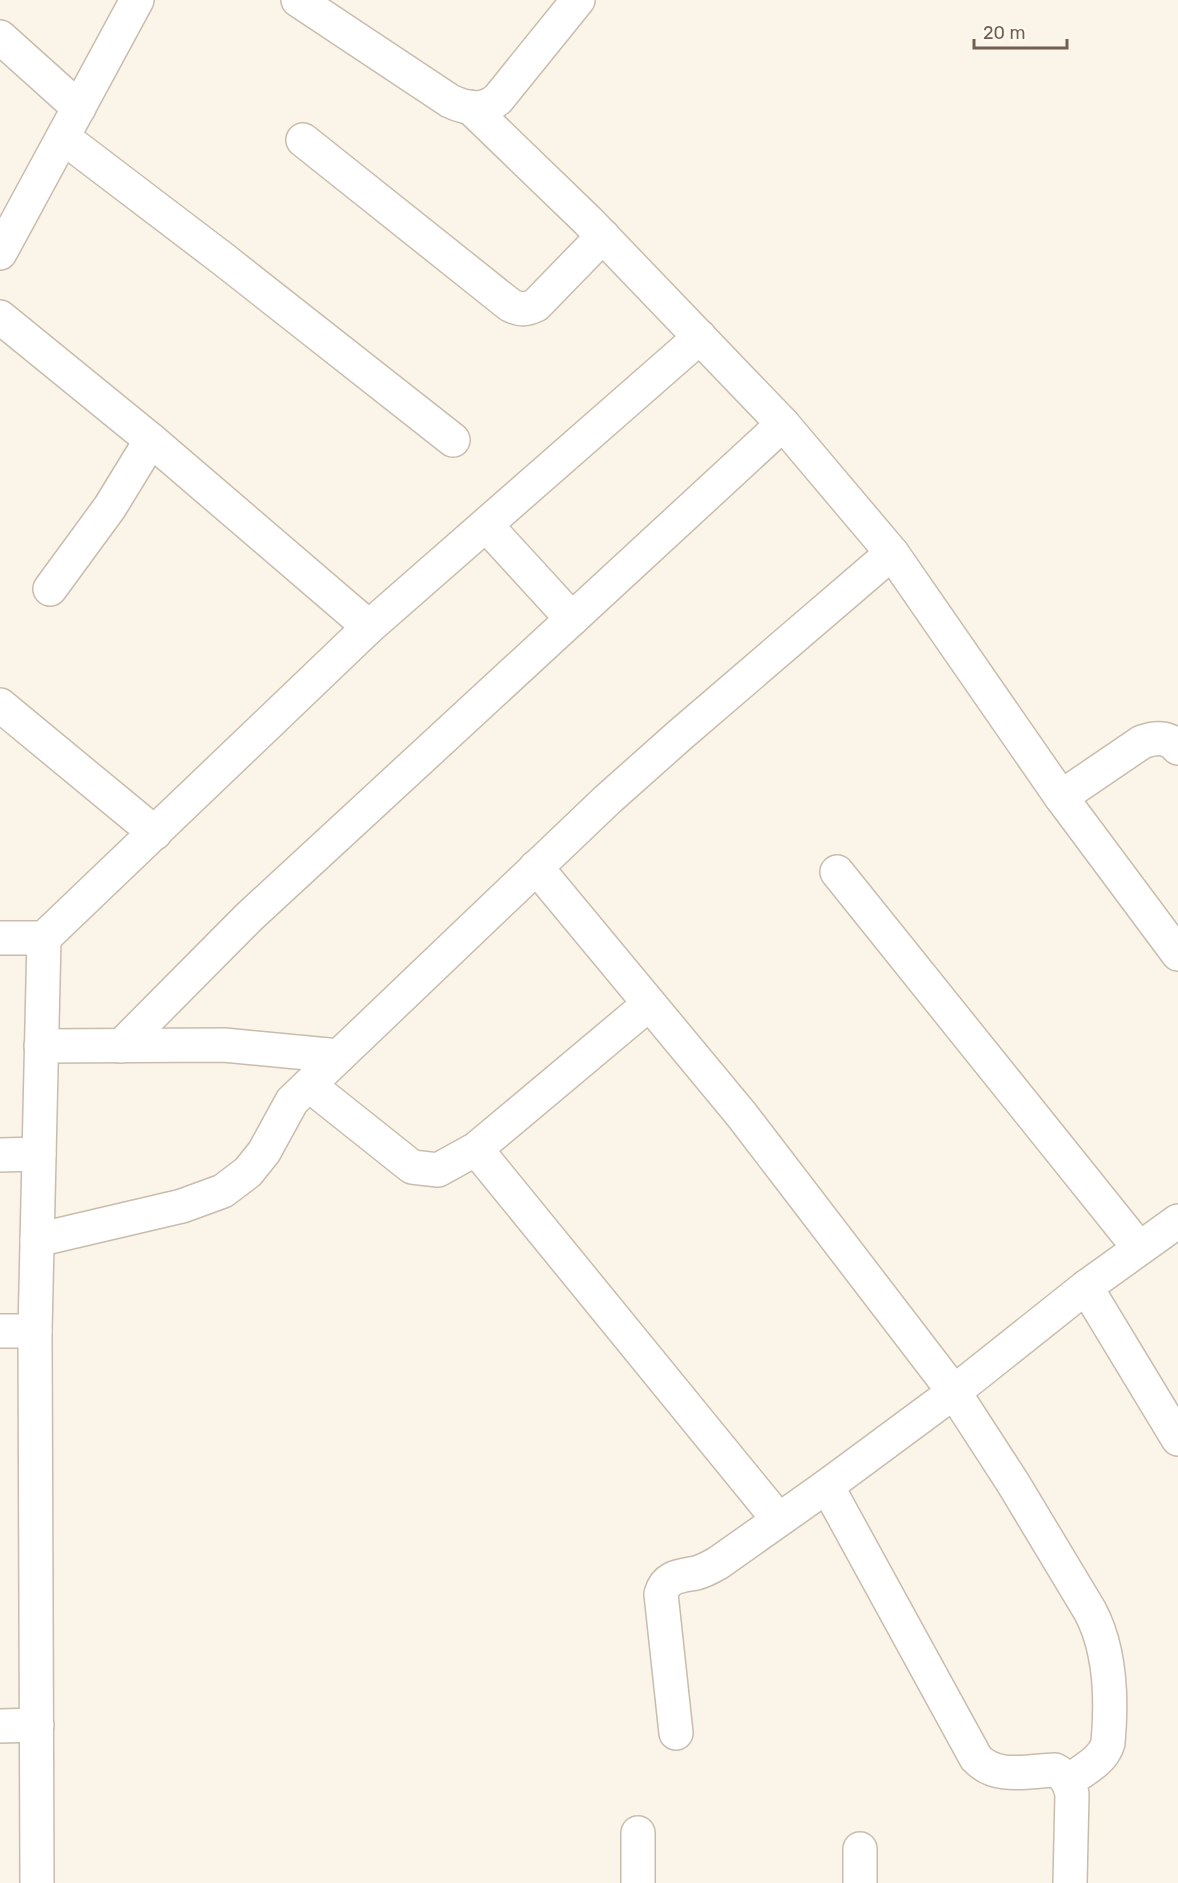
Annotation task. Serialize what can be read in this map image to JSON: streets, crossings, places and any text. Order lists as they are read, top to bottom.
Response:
{
  "scale_bar": "20 m"
}
